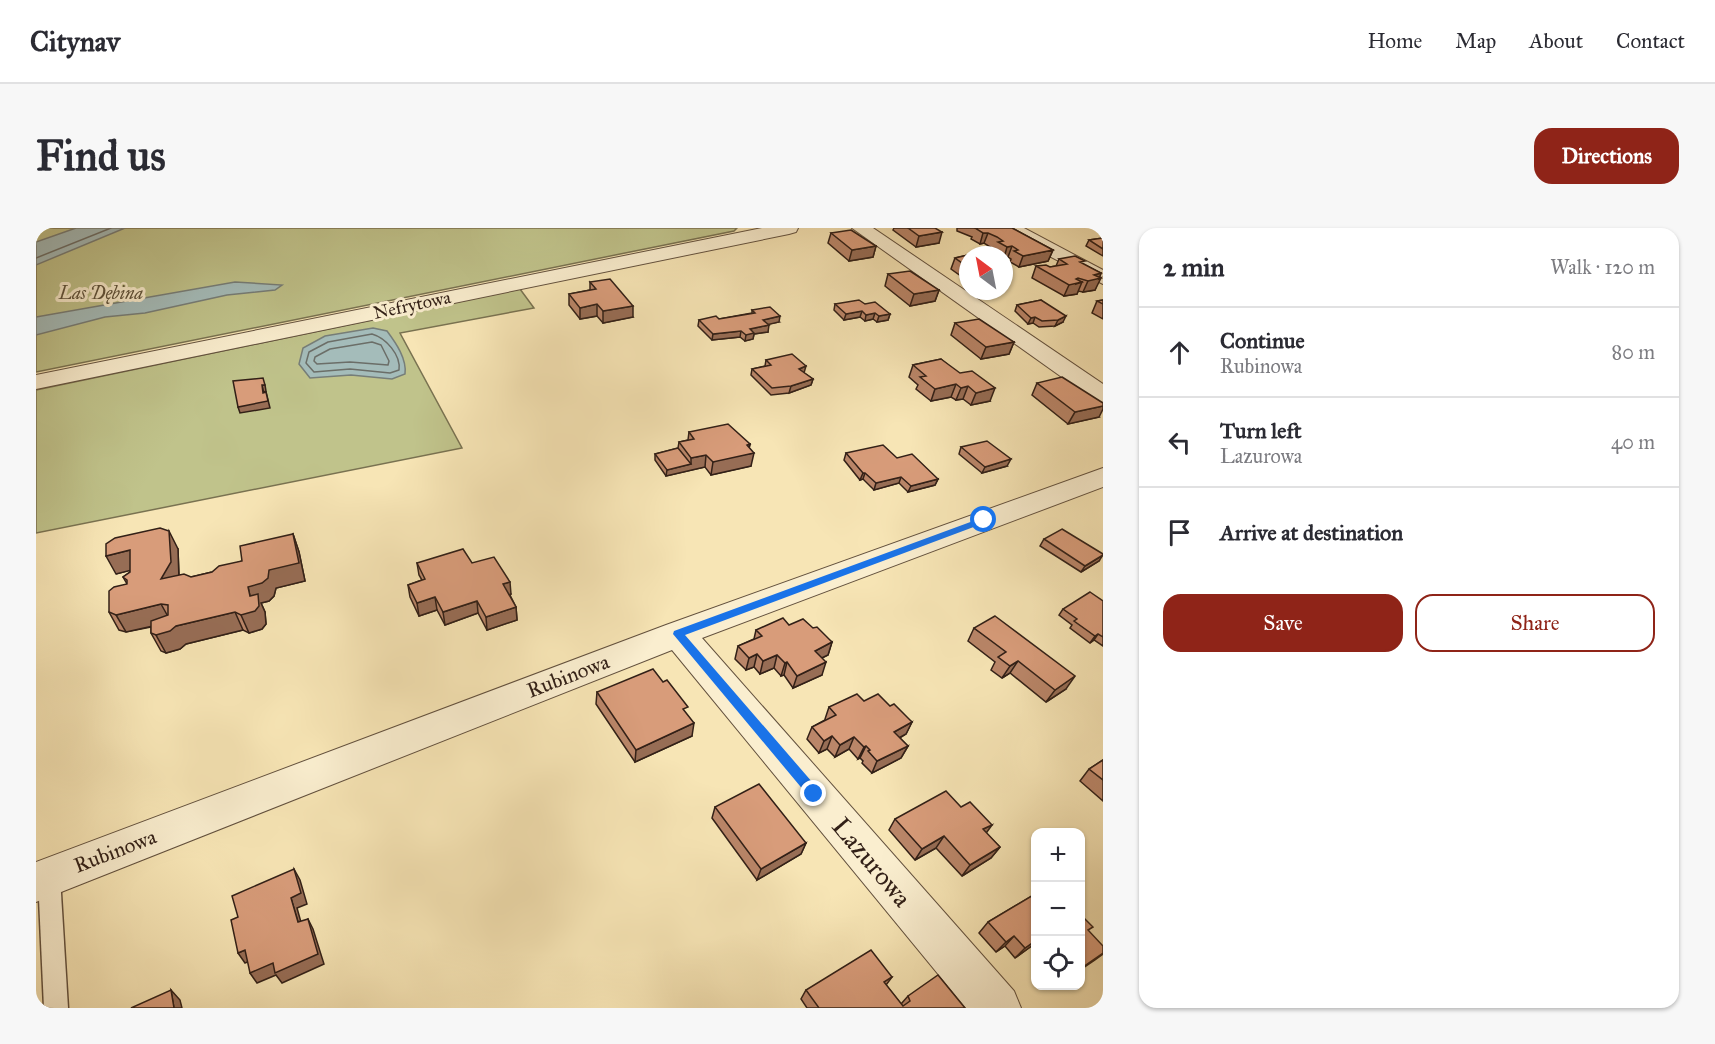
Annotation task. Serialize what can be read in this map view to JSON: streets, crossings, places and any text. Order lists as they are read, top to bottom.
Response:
{
  "streets": {
    "street": ["Nefrytowa", "Rubinowa", "Lazurowa"]
  },
  "crossings": [
    ["Rubinowa", "Lazurowa"]
  ],
  "parks": ["Las Dębina"],
  "north": "top left",
  "page": {
    "header": "Citynav",
    "nav": [
      "Home",
      "Map",
      "About",
      "Contact"
    ],
    "buttons": [
      "Directions",
      ["Save", "Share"]
    ],
    "title": "Find us",
    "heading": ["2 min", "Walk · 120 m"],
    "list": [
      ["Continue", "Rubinowa", "80 m"],
      ["Turn left", "Lazurowa", "40 m"],
      "Arrive at destination"
    ],
    "map_buttons": ["+", "−"]
  }
}
